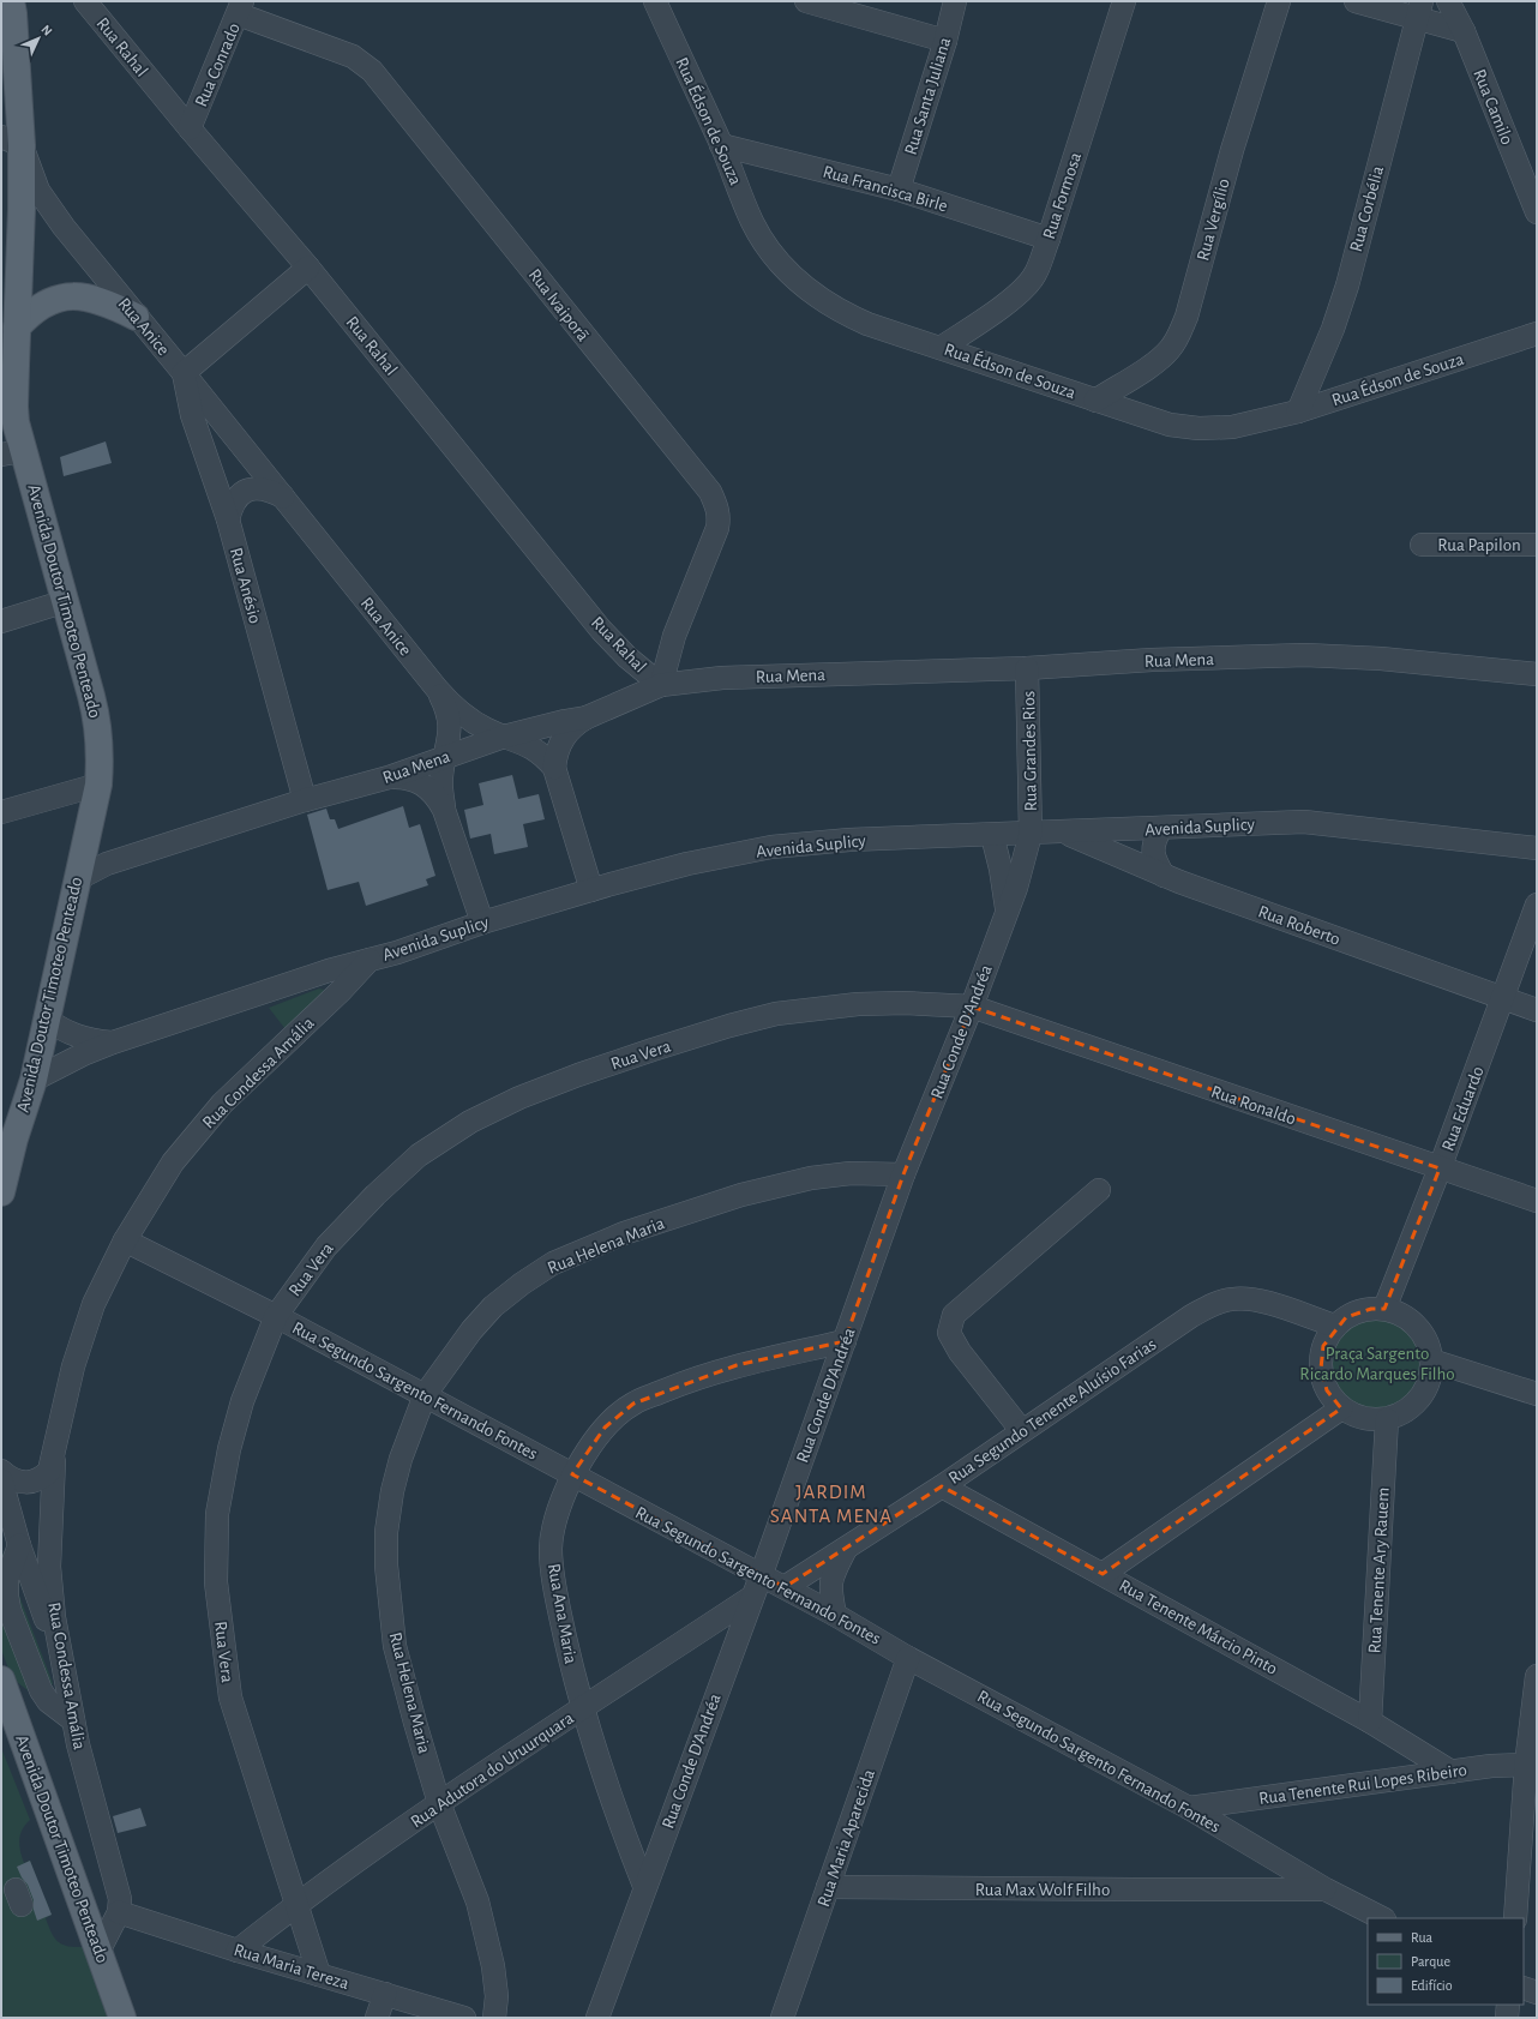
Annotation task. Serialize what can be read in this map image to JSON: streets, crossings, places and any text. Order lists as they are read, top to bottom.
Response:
{
  "streets": {
    "main road": ["Avenida Doutor Timoteo Penteado"],
    "street": [
      "Rua Rahal",
      "Rua Conrado",
      "Rua Santa Juliana",
      "Rua Camilo",
      "Rua Édson de Souza",
      "Rua Francisca Birle",
      "Rua Formosa",
      "Rua Corbélia",
      "Rua Vergílio",
      "Rua Ivaiporã",
      "Rua Anice",
      "Rua Papilon",
      "Rua Anésio",
      "Rua Mena",
      "Rua Grandes Rios",
      "Avenida Suplicy",
      "Rua Roberto",
      "Rua Conde D'Andréa",
      "Rua Vera",
      "Rua Condessa Amália",
      "Rua Ronaldo",
      "Rua Eduardo",
      "Rua Helena Maria",
      "Rua Segundo Sargento Fernando Fontes",
      "Rua Segundo Tenente Aluísio Farias",
      "Rua Tenente Ary Rauem",
      "Rua Ana Maria",
      "Rua Tenente Márcio Pinto",
      "Rua Adutora do Uruurquara",
      "Rua Tenente Rui Lopes Ribeiro",
      "Rua Maria Aparecida",
      "Rua Max Wolf Filho",
      "Rua Maria Tereza"
    ]
  },
  "crossings": [
    ["Rua Rahal", "Rua Conrado"],
    ["Rua Rahal", "Rua Ivaiporã"],
    ["Rua Rahal", "Rua Mena"],
    ["Rua Conrado", "Rua Ivaiporã"],
    ["Rua Santa Juliana", "Rua Francisca Birle"],
    ["Rua Édson de Souza", "Rua Francisca Birle"],
    ["Rua Édson de Souza", "Rua Formosa"],
    ["Rua Édson de Souza", "Rua Corbélia"],
    ["Rua Édson de Souza", "Rua Vergílio"],
    ["Rua Francisca Birle", "Rua Formosa"],
    ["Rua Ivaiporã", "Rua Mena"],
    ["Rua Anice", "Rua Anésio"],
    ["Rua Anice", "Avenida Doutor Timoteo Penteado"],
    ["Rua Anice", "Rua Mena"],
    ["Rua Anésio", "Rua Mena"],
    ["Avenida Doutor Timoteo Penteado", "Rua Mena"],
    ["Avenida Doutor Timoteo Penteado", "Avenida Suplicy"],
    ["Rua Mena", "Rua Grandes Rios"],
    ["Rua Grandes Rios", "Avenida Suplicy"],
    ["Rua Grandes Rios", "Rua Conde D'Andréa"],
    ["Avenida Suplicy", "Rua Roberto"],
    ["Avenida Suplicy", "Rua Conde D'Andréa"],
    ["Avenida Suplicy", "Rua Condessa Amália"],
    ["Rua Roberto", "Rua Eduardo"],
    ["Rua Conde D'Andréa", "Rua Vera"],
    ["Rua Conde D'Andréa", "Rua Ronaldo"],
    ["Rua Conde D'Andréa", "Rua Helena Maria"],
    ["Rua Conde D'Andréa", "Rua Segundo Sargento Fernando Fontes"],
    ["Rua Conde D'Andréa", "Rua Ana Maria"],
    ["Rua Conde D'Andréa", "Rua Adutora do Uruurquara"],
    ["Rua Vera", "Rua Ronaldo"],
    ["Rua Vera", "Rua Segundo Sargento Fernando Fontes"],
    ["Rua Vera", "Rua Adutora do Uruurquara"],
    ["Rua Vera", "Rua Maria Tereza"],
    ["Rua Condessa Amália", "Rua Segundo Sargento Fernando Fontes"],
    ["Rua Condessa Amália", "Rua Maria Tereza"],
    ["Rua Ronaldo", "Rua Eduardo"],
    ["Rua Eduardo", "Rua Segundo Tenente Aluísio Farias"],
    ["Rua Eduardo", "Rua Tenente Ary Rauem"],
    ["Rua Helena Maria", "Rua Segundo Sargento Fernando Fontes"],
    ["Rua Helena Maria", "Rua Adutora do Uruurquara"],
    ["Rua Segundo Sargento Fernando Fontes", "Rua Segundo Tenente Aluísio Farias"],
    ["Rua Segundo Sargento Fernando Fontes", "Rua Ana Maria"],
    ["Rua Segundo Sargento Fernando Fontes", "Rua Tenente Rui Lopes Ribeiro"],
    ["Rua Segundo Sargento Fernando Fontes", "Rua Maria Aparecida"],
    ["Rua Segundo Sargento Fernando Fontes", "Rua Max Wolf Filho"],
    ["Rua Segundo Tenente Aluísio Farias", "Rua Tenente Ary Rauem"],
    ["Rua Segundo Tenente Aluísio Farias", "Rua Tenente Márcio Pinto"],
    ["Rua Tenente Ary Rauem", "Rua Tenente Márcio Pinto"],
    ["Rua Ana Maria", "Rua Adutora do Uruurquara"],
    ["Rua Tenente Márcio Pinto", "Rua Tenente Rui Lopes Ribeiro"],
    ["Rua Adutora do Uruurquara", "Rua Maria Tereza"],
    ["Rua Maria Aparecida", "Rua Max Wolf Filho"]
  ],
  "districts": ["JARDIM SANTA MENA"],
  "parks": ["Praça Sargento Ricardo Marques Filho"],
  "legend": ["Rua", "Parque", "Edifício"],
  "north": "top right"
}
